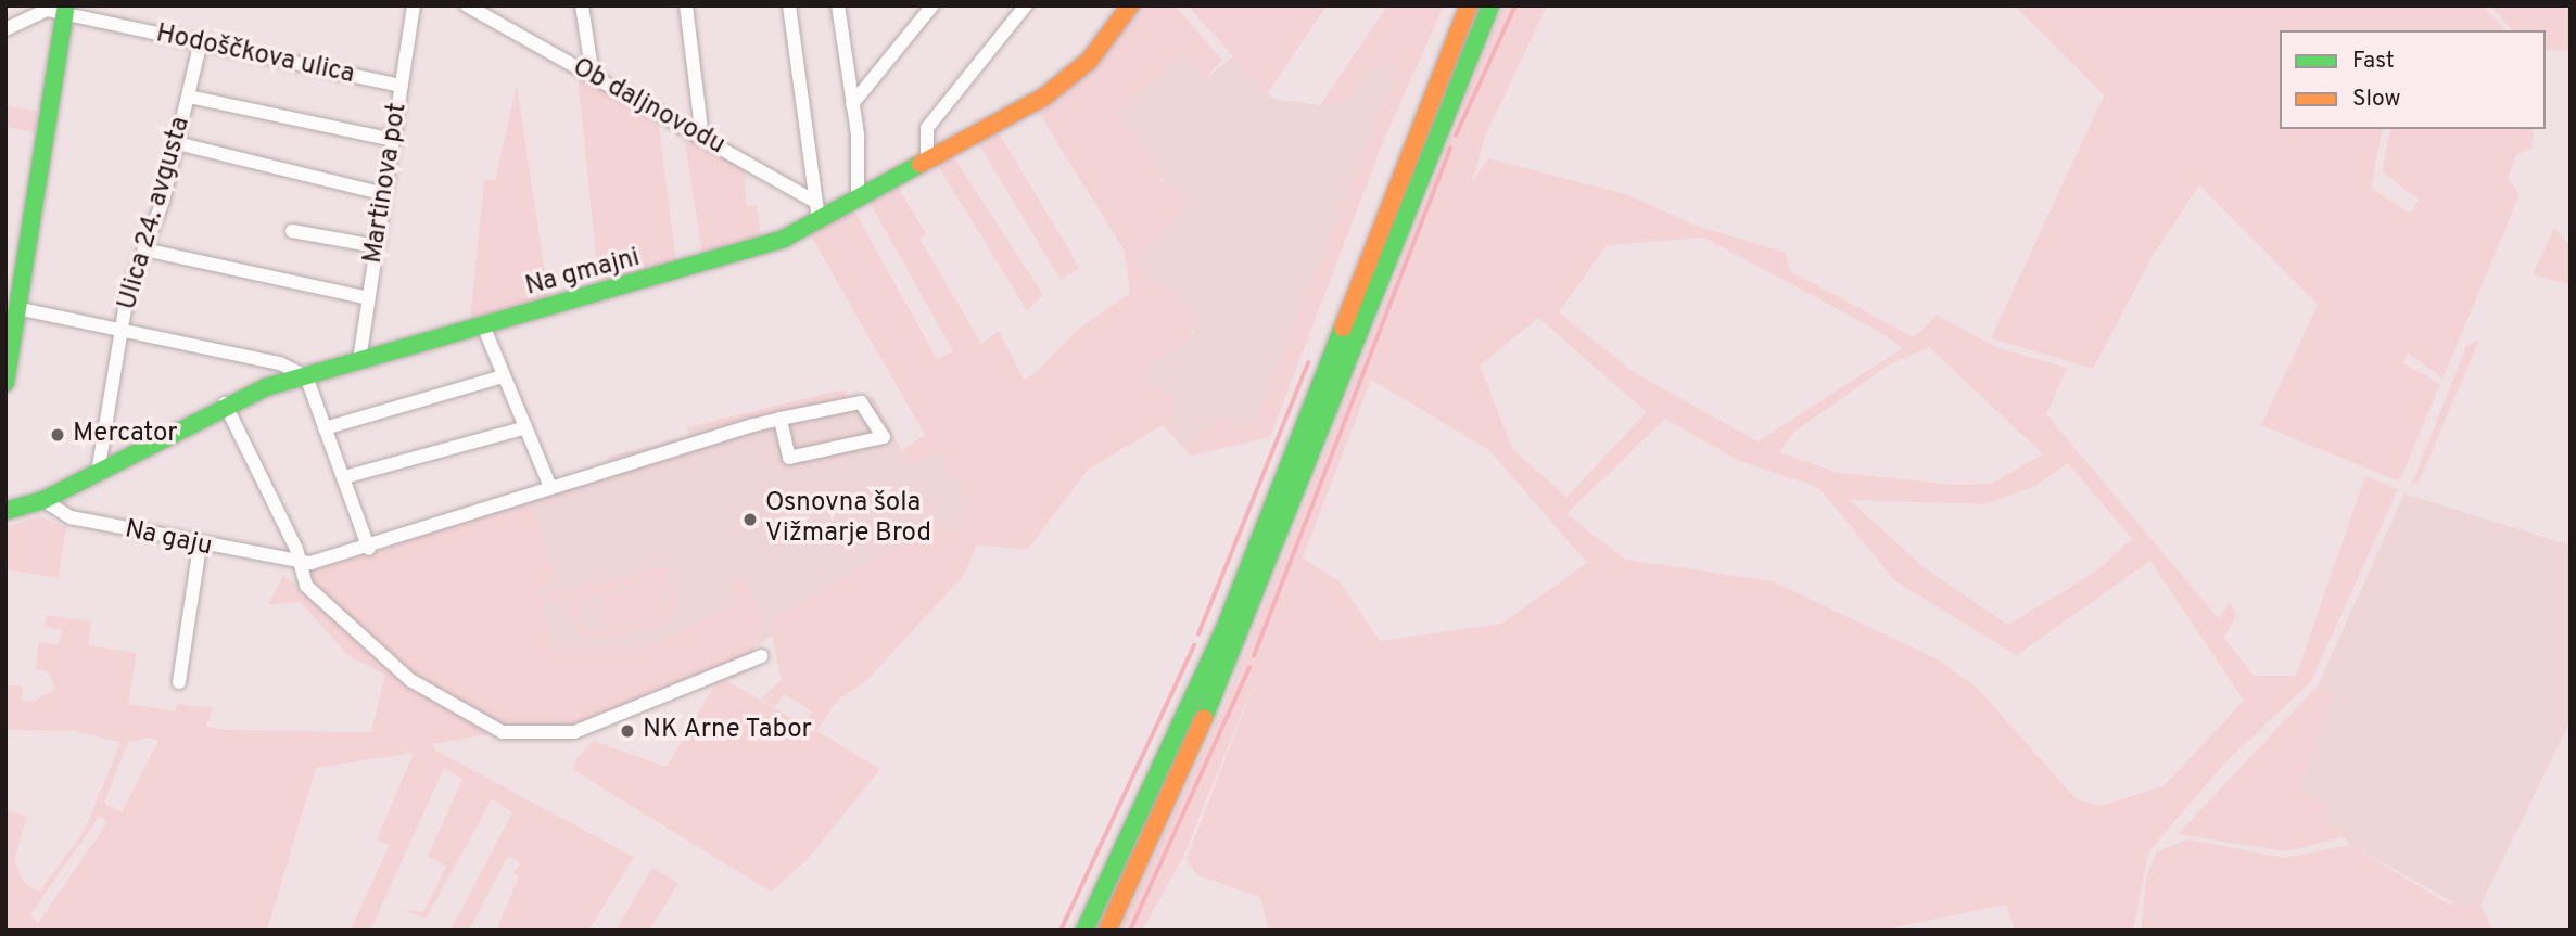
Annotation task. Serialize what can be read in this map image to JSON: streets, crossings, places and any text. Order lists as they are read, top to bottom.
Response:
{
  "streets": {
    "main road": ["Na gmajni"],
    "street": [
      "Hodoščkova ulica",
      "Ob daljnovodu",
      "Martinova pot",
      "Ulica 24. avgusta",
      "Na gaju"
    ]
  },
  "crossings": [
    ["Hodoščkova ulica", "Martinova pot"],
    ["Hodoščkova ulica", "Ulica 24. avgusta"],
    ["Martinova pot", "Na gmajni"],
    ["Ulica 24. avgusta", "Na gmajni"],
    ["Na gmajni", "Na gaju"]
  ],
  "places": ["Mercator", "Osnovna šola Vižmarje Brod", "NK Arne Tabor"],
  "legend": ["Fast", "Slow"]
}
